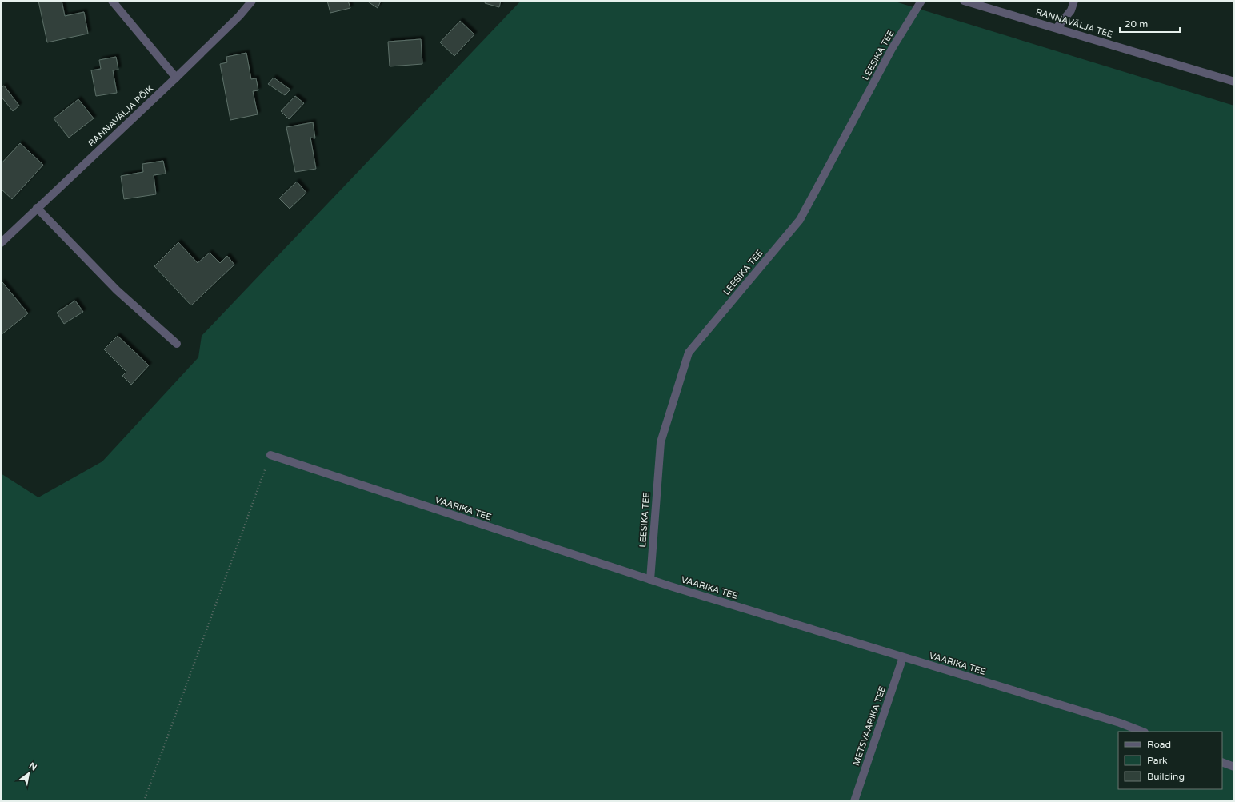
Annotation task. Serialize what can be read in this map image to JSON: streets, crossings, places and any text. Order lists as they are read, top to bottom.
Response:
{
  "streets": {
    "street": [
      "RANNAVÄLJA TEE",
      "LEESIKA TEE",
      "RANNAVÄLJA PÕIK",
      "VAARIKA TEE",
      "METSVAARIKA TEE"
    ]
  },
  "crossings": [
    ["LEESIKA TEE", "VAARIKA TEE"],
    ["VAARIKA TEE", "METSVAARIKA TEE"]
  ],
  "legend": ["Road", "Park", "Building"],
  "scale_bar": "20 m",
  "north": "top right"
}
